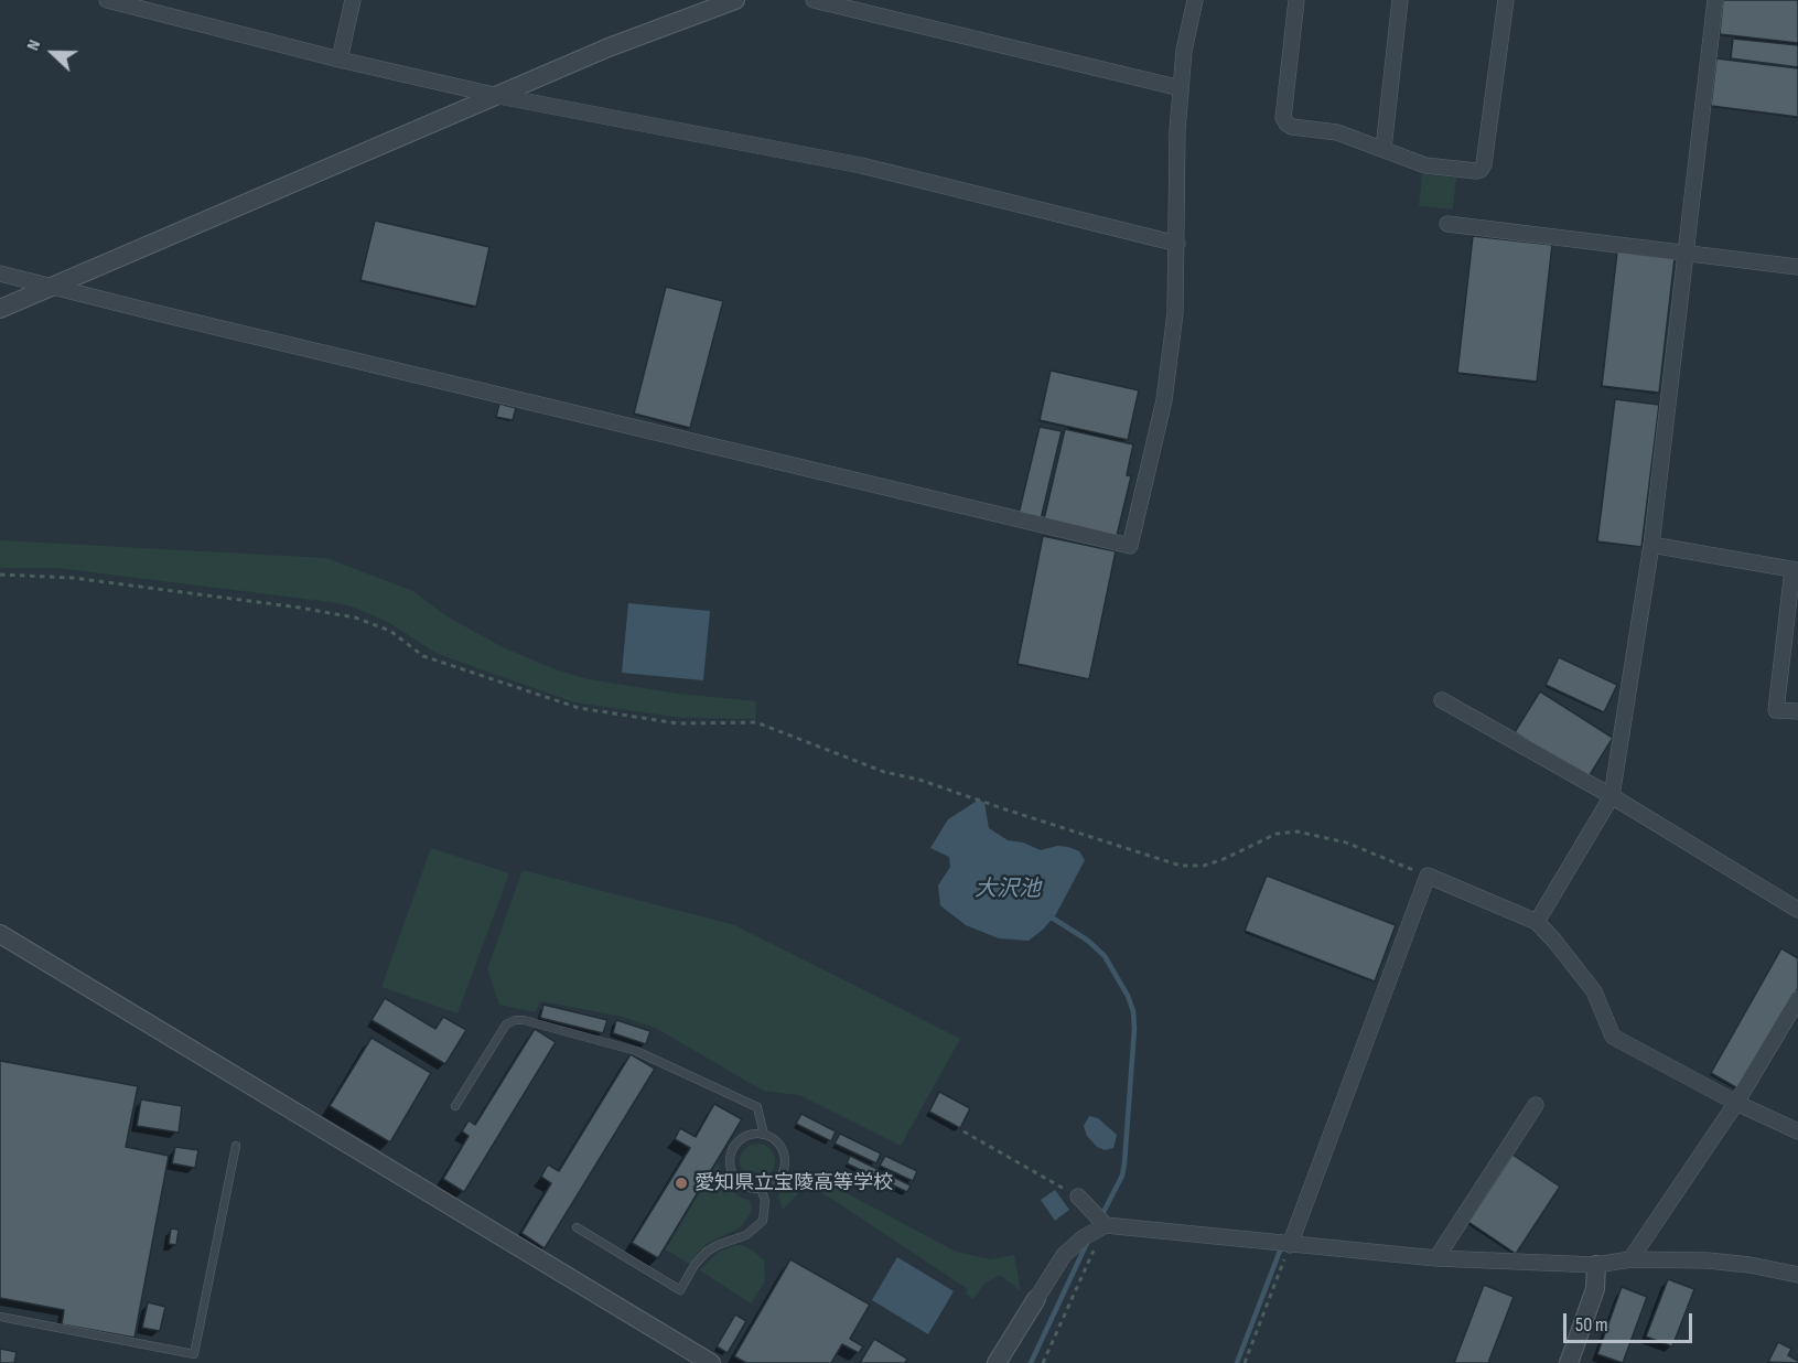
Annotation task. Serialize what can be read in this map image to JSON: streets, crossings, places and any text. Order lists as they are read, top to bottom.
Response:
{
  "water": ["大沢池"],
  "places": ["愛知県立宝陵高等学校"],
  "scale_bar": "50 m",
  "north": "left"
}
